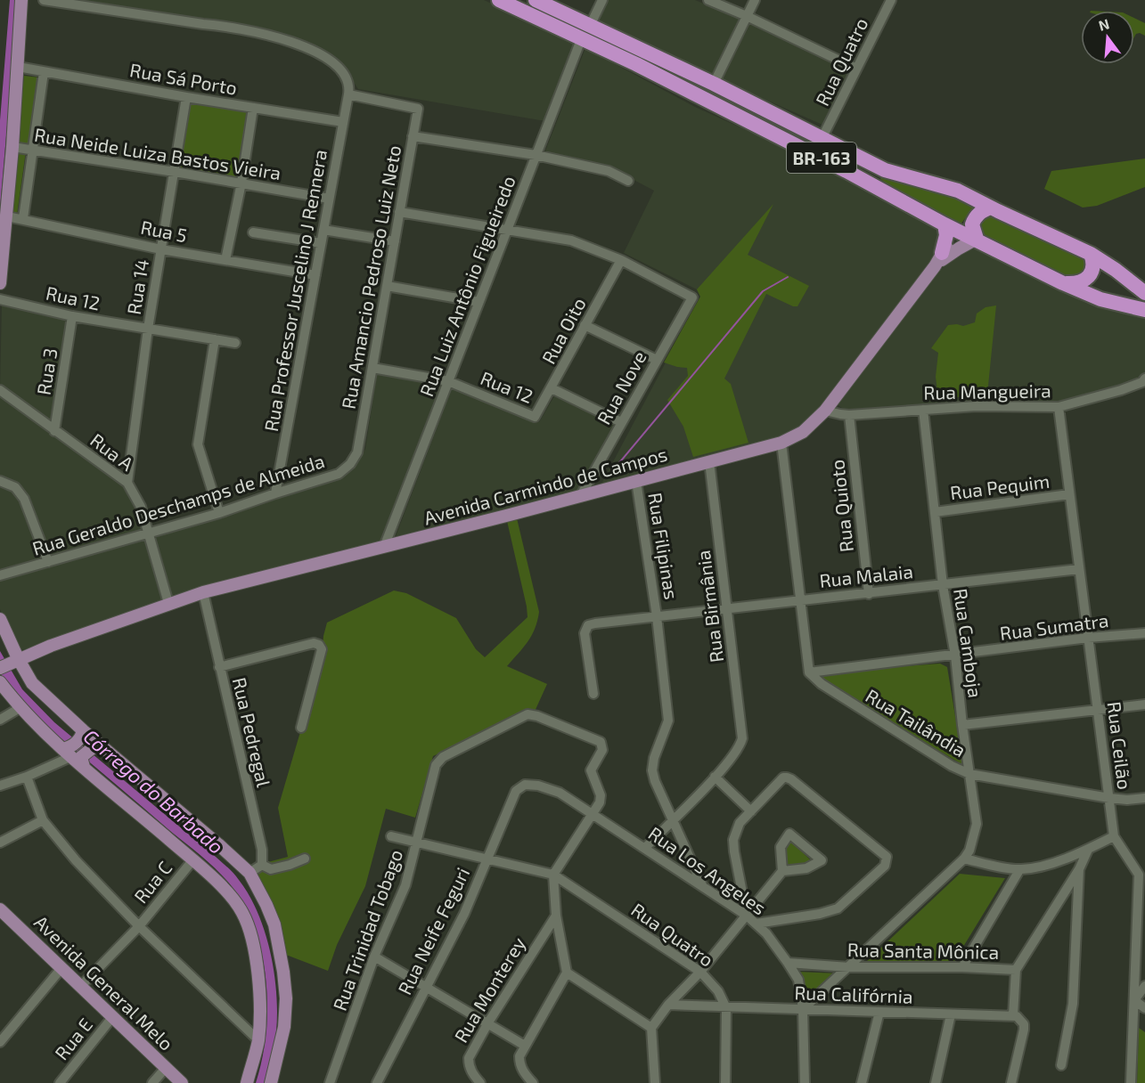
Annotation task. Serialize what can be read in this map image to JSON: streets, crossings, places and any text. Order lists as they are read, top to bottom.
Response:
{
  "streets": {
    "highway": ["BR-163"],
    "main road": ["Avenida Carmindo de Campos", "Avenida General Melo"],
    "street": [
      "Rua Quatro",
      "Rua Sá Porto",
      "Rua Neide Luiza Bastos Vieira",
      "Rua 5",
      "Rua Amancio Pedroso Luiz Neto",
      "Rua Luiz Antônio Figueiredo",
      "Rua 14",
      "Rua Professor Juscelino J Rennera",
      "Rua 12",
      "Rua Oito",
      "Rua 3",
      "Rua Nove",
      "Rua Mangueira",
      "Rua A",
      "Rua Pequim",
      "Rua Geraldo Deschamps de Almeida",
      "Rua Quioto",
      "Rua Filipinas",
      "Rua Malaia",
      "Rua Birmânia",
      "Rua Sumatra",
      "Rua Camboja",
      "Rua Tailândia",
      "Rua Pedregal",
      "Rua Ceilão",
      "Rua Los Angeles",
      "Rua C",
      "Rua Trinidad Tobago",
      "Rua Neife Feguri",
      "Rua Santa Mônica",
      "Rua Monterey",
      "Rua Califórnia",
      "Rua E"
    ]
  },
  "crossings": [
    ["Rua Quatro", "BR-163"],
    ["Rua Quatro", "Rua Califórnia"],
    ["Rua Sá Porto", "Rua 14"],
    ["Rua Sá Porto", "Rua Professor Juscelino J Rennera"],
    ["Rua Neide Luiza Bastos Vieira", "Rua 14"],
    ["Rua Neide Luiza Bastos Vieira", "Rua Professor Juscelino J Rennera"],
    ["BR-163", "Rua Luiz Antônio Figueiredo"],
    ["BR-163", "Avenida Carmindo de Campos"],
    ["Rua 5", "Rua 14"],
    ["Rua 5", "Rua Professor Juscelino J Rennera"],
    ["Rua Amancio Pedroso Luiz Neto", "Rua Professor Juscelino J Rennera"],
    ["Rua Amancio Pedroso Luiz Neto", "Rua 12"],
    ["Rua Amancio Pedroso Luiz Neto", "Rua Geraldo Deschamps de Almeida"],
    ["Rua Luiz Antônio Figueiredo", "Rua 12"],
    ["Rua Luiz Antônio Figueiredo", "Avenida Carmindo de Campos"],
    ["Rua 14", "Rua 12"],
    ["Rua 14", "Rua A"],
    ["Rua Professor Juscelino J Rennera", "Rua Geraldo Deschamps de Almeida"],
    ["Rua 12", "Rua Oito"],
    ["Rua 12", "Rua 3"],
    ["Rua Oito", "Rua Nove"],
    ["Rua 3", "Rua A"],
    ["Rua Nove", "Avenida Carmindo de Campos"],
    ["Rua Mangueira", "Avenida Carmindo de Campos"],
    ["Rua Mangueira", "Rua Quioto"],
    ["Rua Mangueira", "Rua Camboja"],
    ["Rua Mangueira", "Rua Ceilão"],
    ["Rua A", "Avenida Carmindo de Campos"],
    ["Rua A", "Rua Geraldo Deschamps de Almeida"],
    ["Avenida Carmindo de Campos", "Rua Filipinas"],
    ["Avenida Carmindo de Campos", "Rua Birmânia"],
    ["Avenida Carmindo de Campos", "Rua Pedregal"],
    ["Rua Pequim", "Rua Camboja"],
    ["Rua Pequim", "Rua Ceilão"],
    ["Rua Quioto", "Rua Malaia"],
    ["Rua Filipinas", "Rua Malaia"],
    ["Rua Filipinas", "Rua Los Angeles"],
    ["Rua Malaia", "Rua Birmânia"],
    ["Rua Malaia", "Rua Camboja"],
    ["Rua Malaia", "Rua Ceilão"],
    ["Rua Sumatra", "Rua Camboja"],
    ["Rua Sumatra", "Rua Tailândia"],
    ["Rua Sumatra", "Rua Ceilão"],
    ["Rua Camboja", "Rua Tailândia"],
    ["Rua Camboja", "Rua Los Angeles"],
    ["Rua Camboja", "Rua Santa Mônica"],
    ["Rua Camboja", "Rua Califórnia"],
    ["Rua Tailândia", "Rua Ceilão"],
    ["Rua Los Angeles", "Rua Trinidad Tobago"],
    ["Rua Los Angeles", "Rua Neife Feguri"],
    ["Rua Los Angeles", "Rua Santa Mônica"],
    ["Rua Los Angeles", "Rua Califórnia"],
    ["Rua C", "Avenida General Melo"],
    ["Avenida General Melo", "Rua E"]
  ],
  "water": ["Córrego do Barbado"],
  "north": "top"
}
